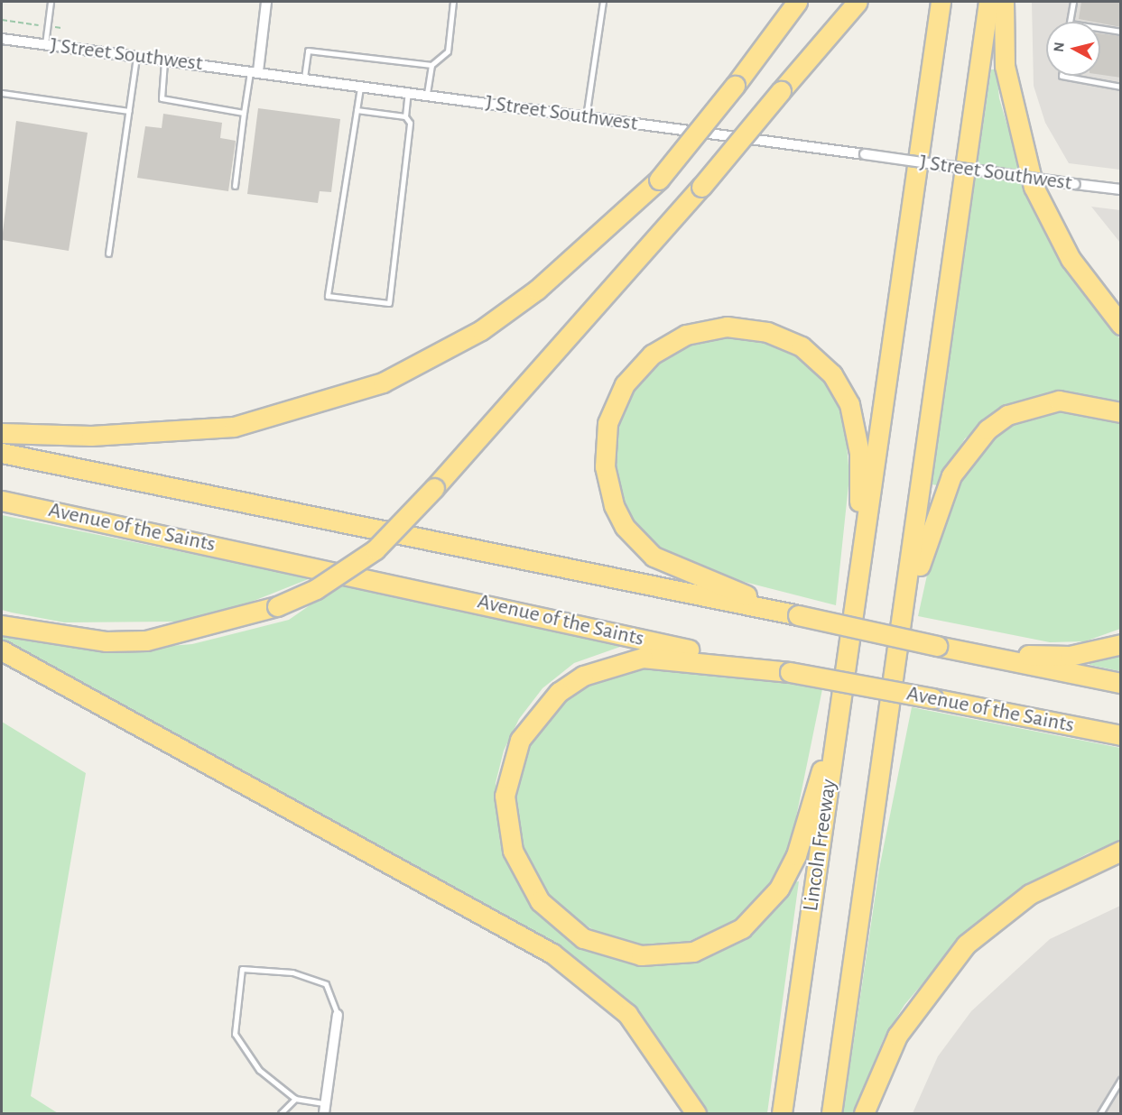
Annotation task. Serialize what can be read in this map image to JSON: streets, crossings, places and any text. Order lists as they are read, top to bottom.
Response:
{
  "streets": {
    "highway": ["Avenue of the Saints", "Lincoln Freeway"],
    "street": ["J Street Southwest"]
  },
  "north": "left"
}
